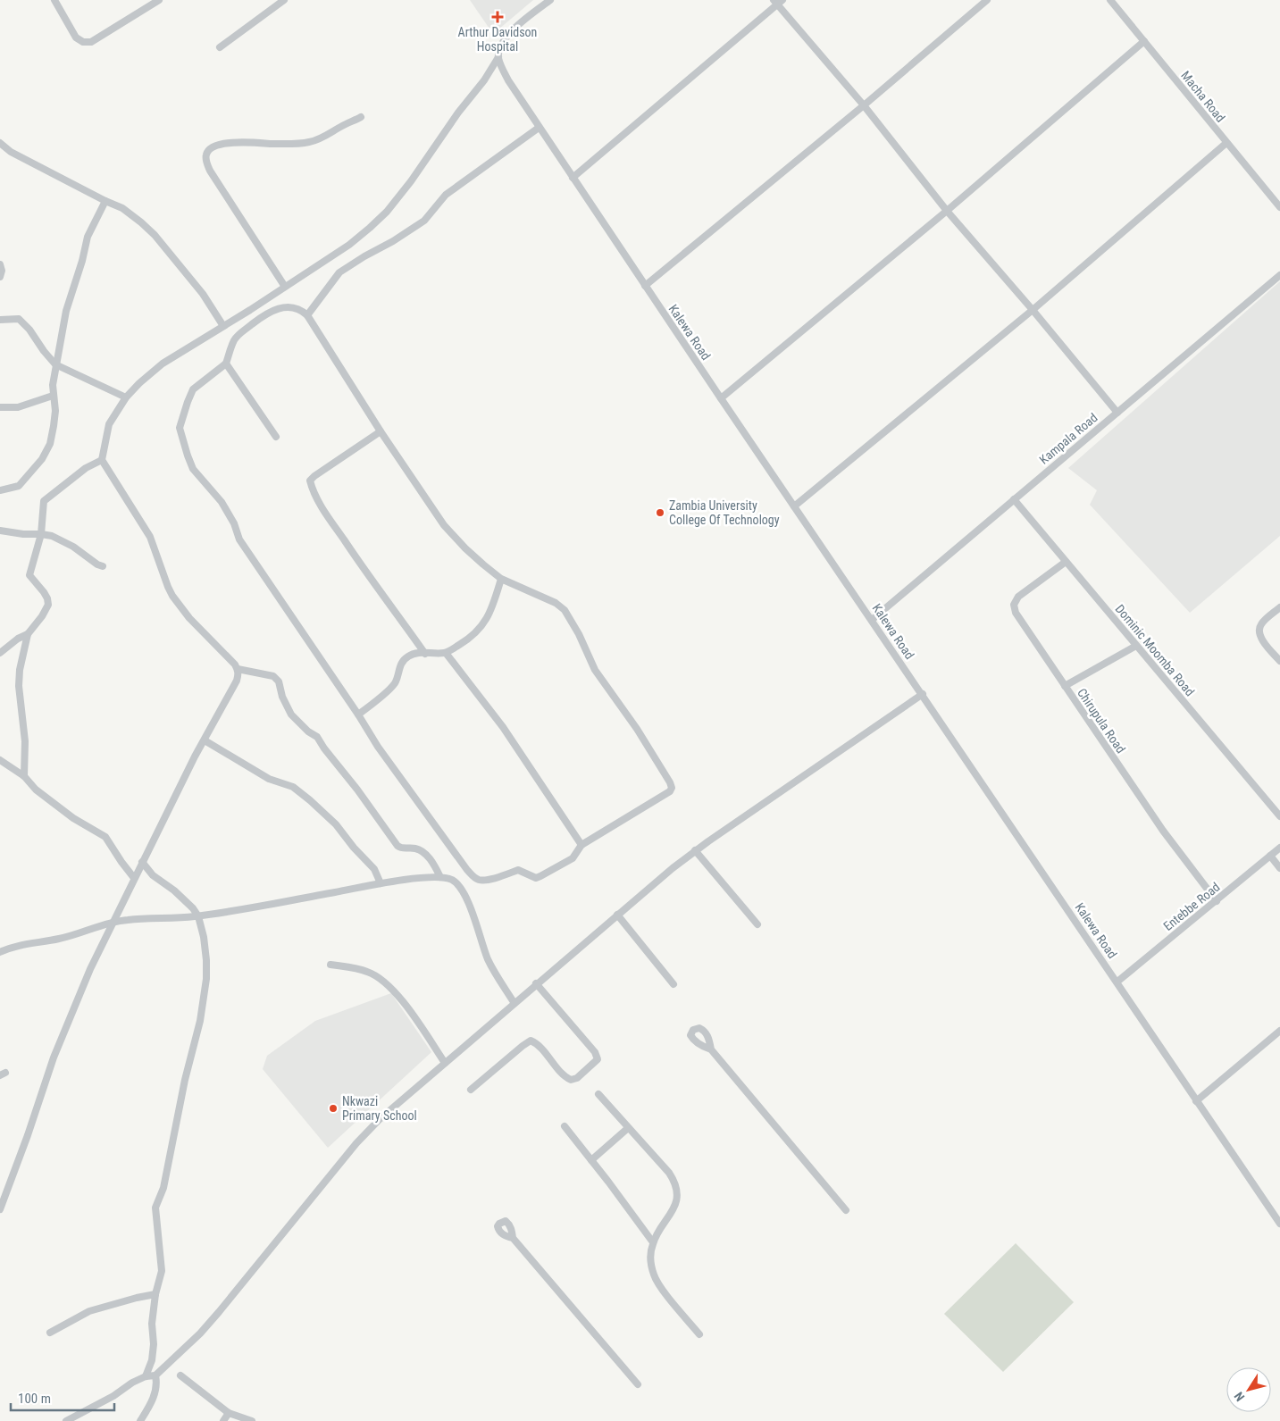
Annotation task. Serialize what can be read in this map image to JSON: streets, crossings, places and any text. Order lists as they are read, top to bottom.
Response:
{
  "streets": {
    "street": [
      "Macha Road",
      "Kalewa Road",
      "Kampala Road",
      "Dominic Moomba Road",
      "Chirupula Road",
      "Entebbe Road"
    ]
  },
  "crossings": [
    ["Kalewa Road", "Kampala Road"],
    ["Kalewa Road", "Entebbe Road"],
    ["Kampala Road", "Dominic Moomba Road"],
    ["Dominic Moomba Road", "Chirupula Road"],
    ["Chirupula Road", "Entebbe Road"]
  ],
  "places": {
    "health": ["Arthur Davidson Hospital"],
    "other": ["Zambia University College Of Technology", "Nkwazi Primary School"]
  },
  "scale_bar": "100 m",
  "north": "bottom left"
}
